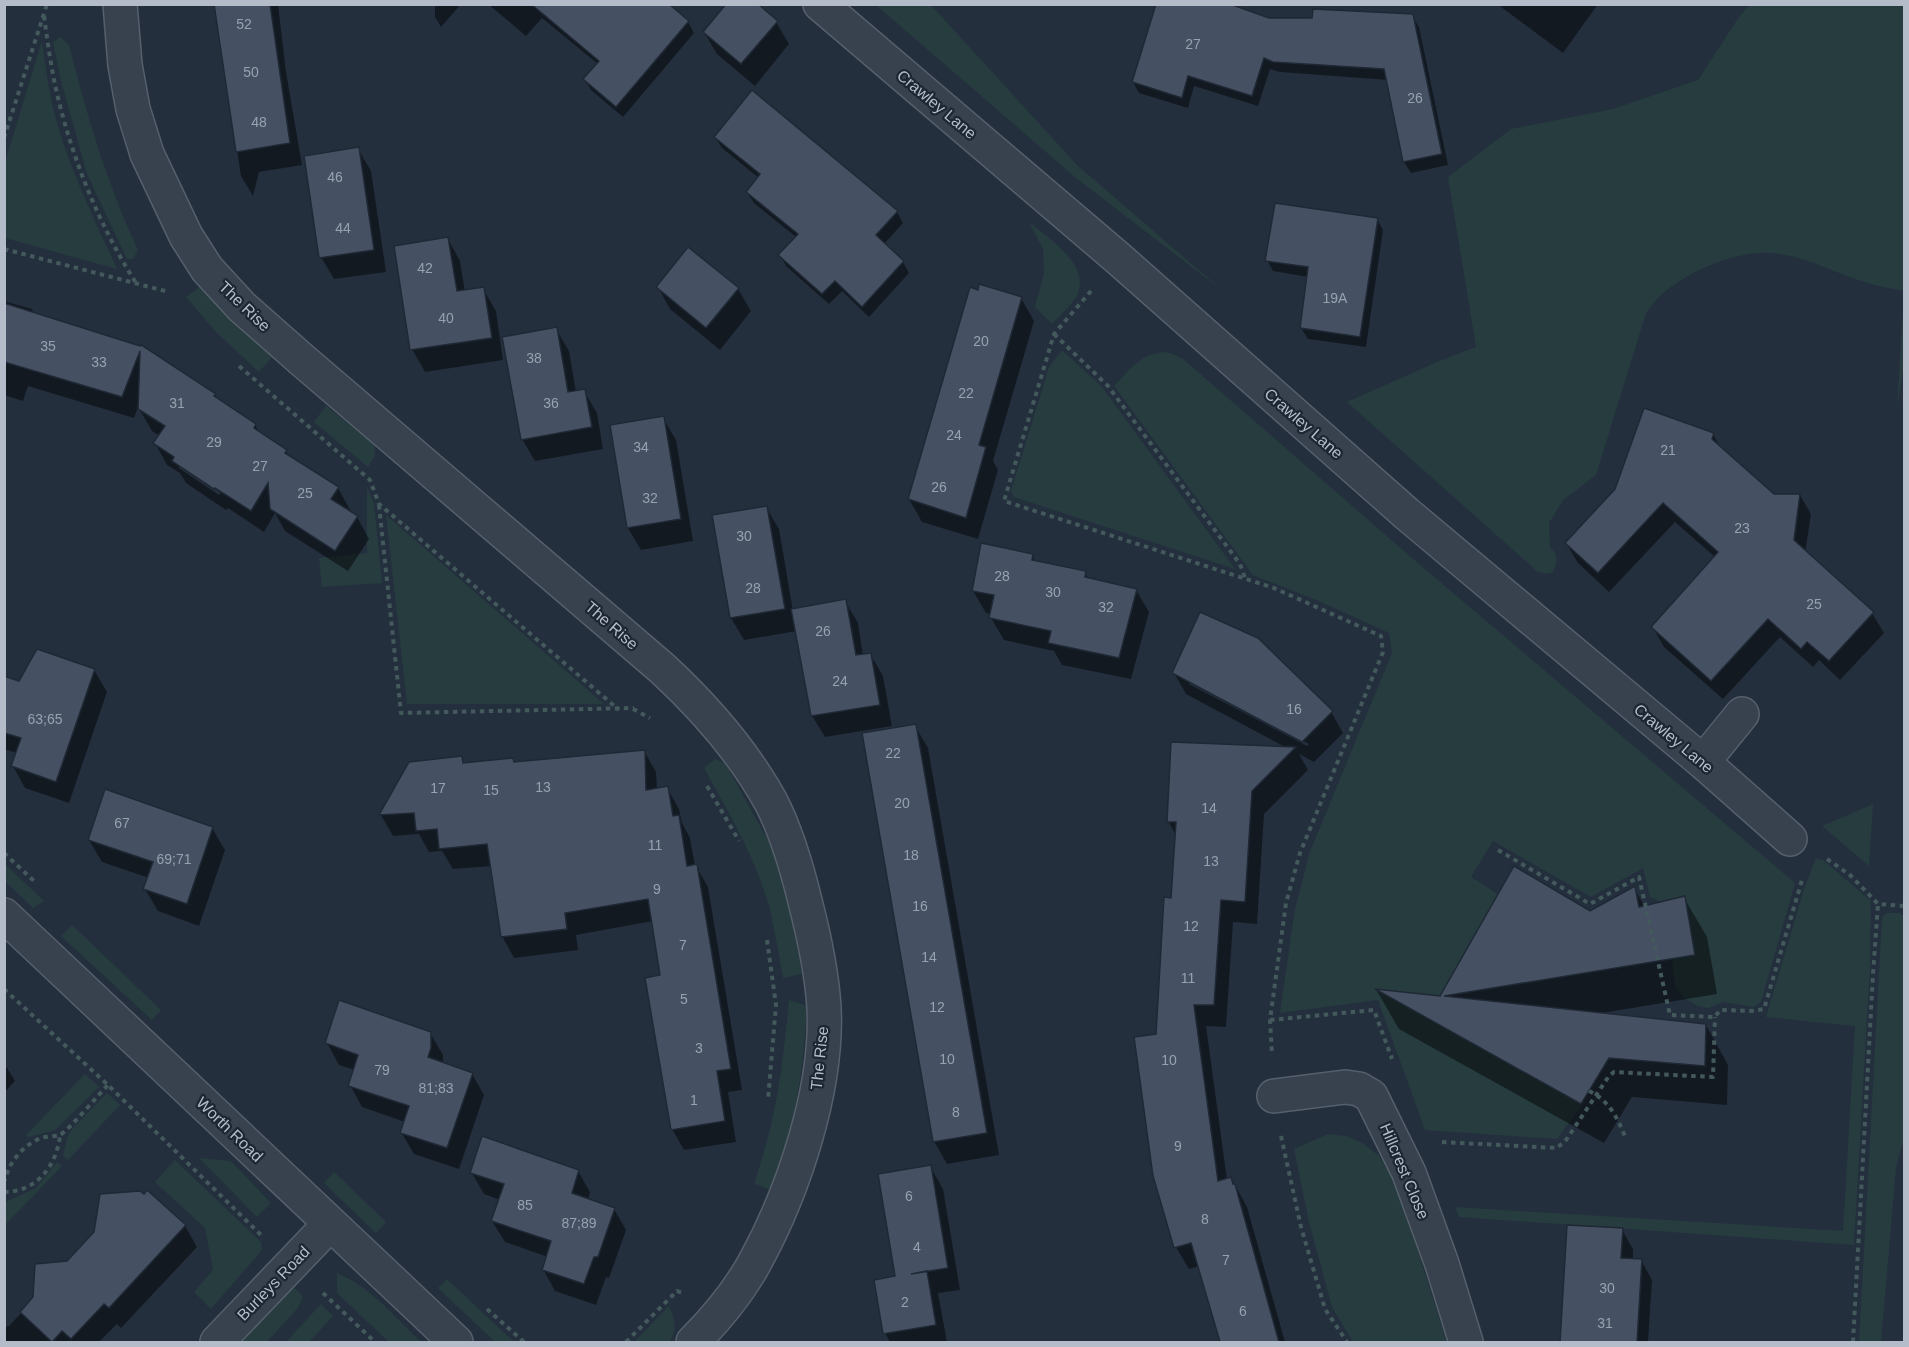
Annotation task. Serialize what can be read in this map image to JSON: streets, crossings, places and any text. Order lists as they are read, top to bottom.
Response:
{
  "streets": {
    "street": [
      "Crawley Lane",
      "The Rise",
      "Worth Road",
      "Hillcrest Close",
      "Burleys Road"
    ]
  },
  "crossings": [
    ["Worth Road", "Burleys Road"]
  ],
  "house_numbers": [
    "52",
    "27",
    "50",
    "26",
    "48",
    "46",
    "44",
    "42",
    "19A",
    "40",
    "20",
    "35",
    "38",
    "33",
    "22",
    "31",
    "36",
    "24",
    "29",
    "34",
    "21",
    "27",
    "26",
    "25",
    "32",
    "23",
    "30",
    "28",
    "28",
    "30",
    "25",
    "32",
    "26",
    "24",
    "16",
    "63;65",
    "22",
    "13",
    "17",
    "15",
    "20",
    "14",
    "67",
    "11",
    "18",
    "69;71",
    "13",
    "9",
    "16",
    "12",
    "7",
    "14",
    "11",
    "5",
    "12",
    "3",
    "10",
    "10",
    "79",
    "81;83",
    "1",
    "8",
    "9",
    "6",
    "85",
    "8",
    "87;89",
    "4",
    "7",
    "30",
    "2",
    "6",
    "31"
  ]
}
